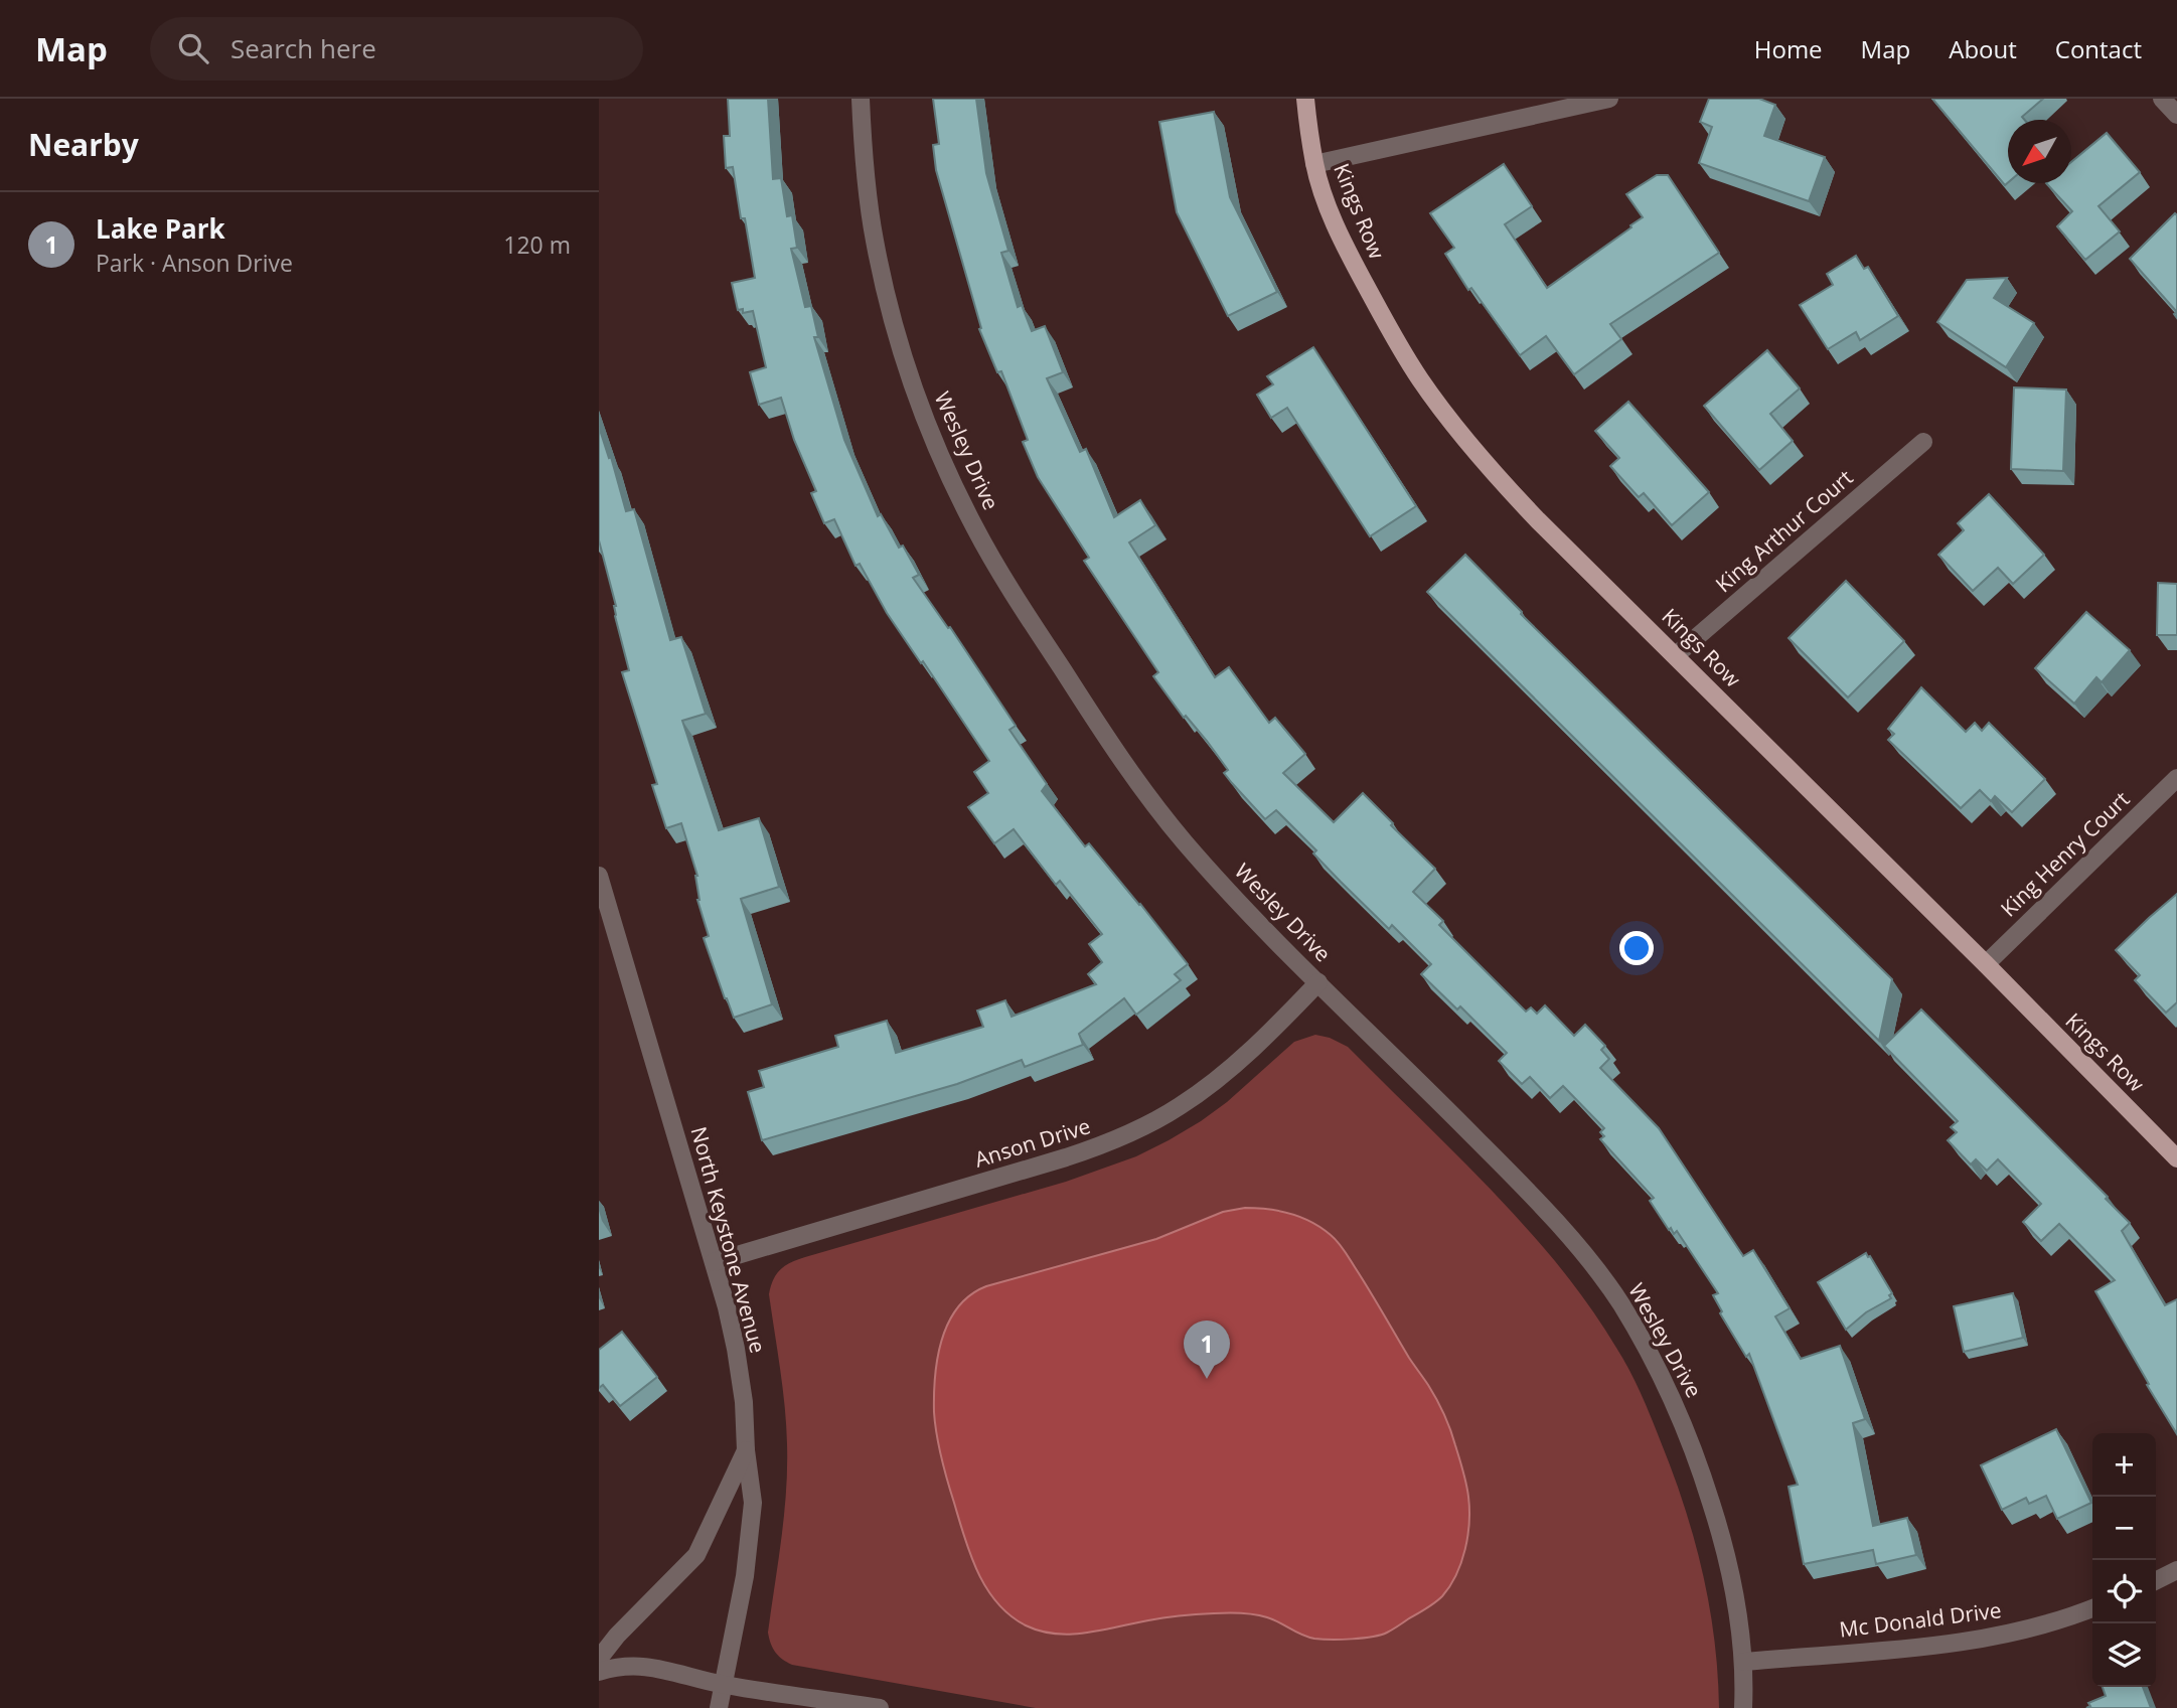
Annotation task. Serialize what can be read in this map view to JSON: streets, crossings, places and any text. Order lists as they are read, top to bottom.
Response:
{
  "streets": {
    "main road": ["Kings Row"],
    "street": [
      "Wesley Drive",
      "King Arthur Court",
      "King Henry Court",
      "Anson Drive",
      "North Keystone Avenue",
      "Mc Donald Drive"
    ]
  },
  "crossings": [
    ["Kings Row", "King Arthur Court"],
    ["Kings Row", "King Henry Court"],
    ["Wesley Drive", "Anson Drive"],
    ["Wesley Drive", "Mc Donald Drive"],
    ["Anson Drive", "North Keystone Avenue"]
  ],
  "north": "bottom left",
  "page": {
    "header": "Map",
    "search": "Search here",
    "nav": [
      "Home",
      "Map",
      "About",
      "Contact"
    ],
    "heading": "Nearby",
    "list": [
      {
        "mark": "1",
        "name": "Lake Park",
        "note": "Park · Anson Drive",
        "value": "120 m"
      }
    ],
    "pins": "1",
    "map_buttons": ["+", "−"]
  }
}
